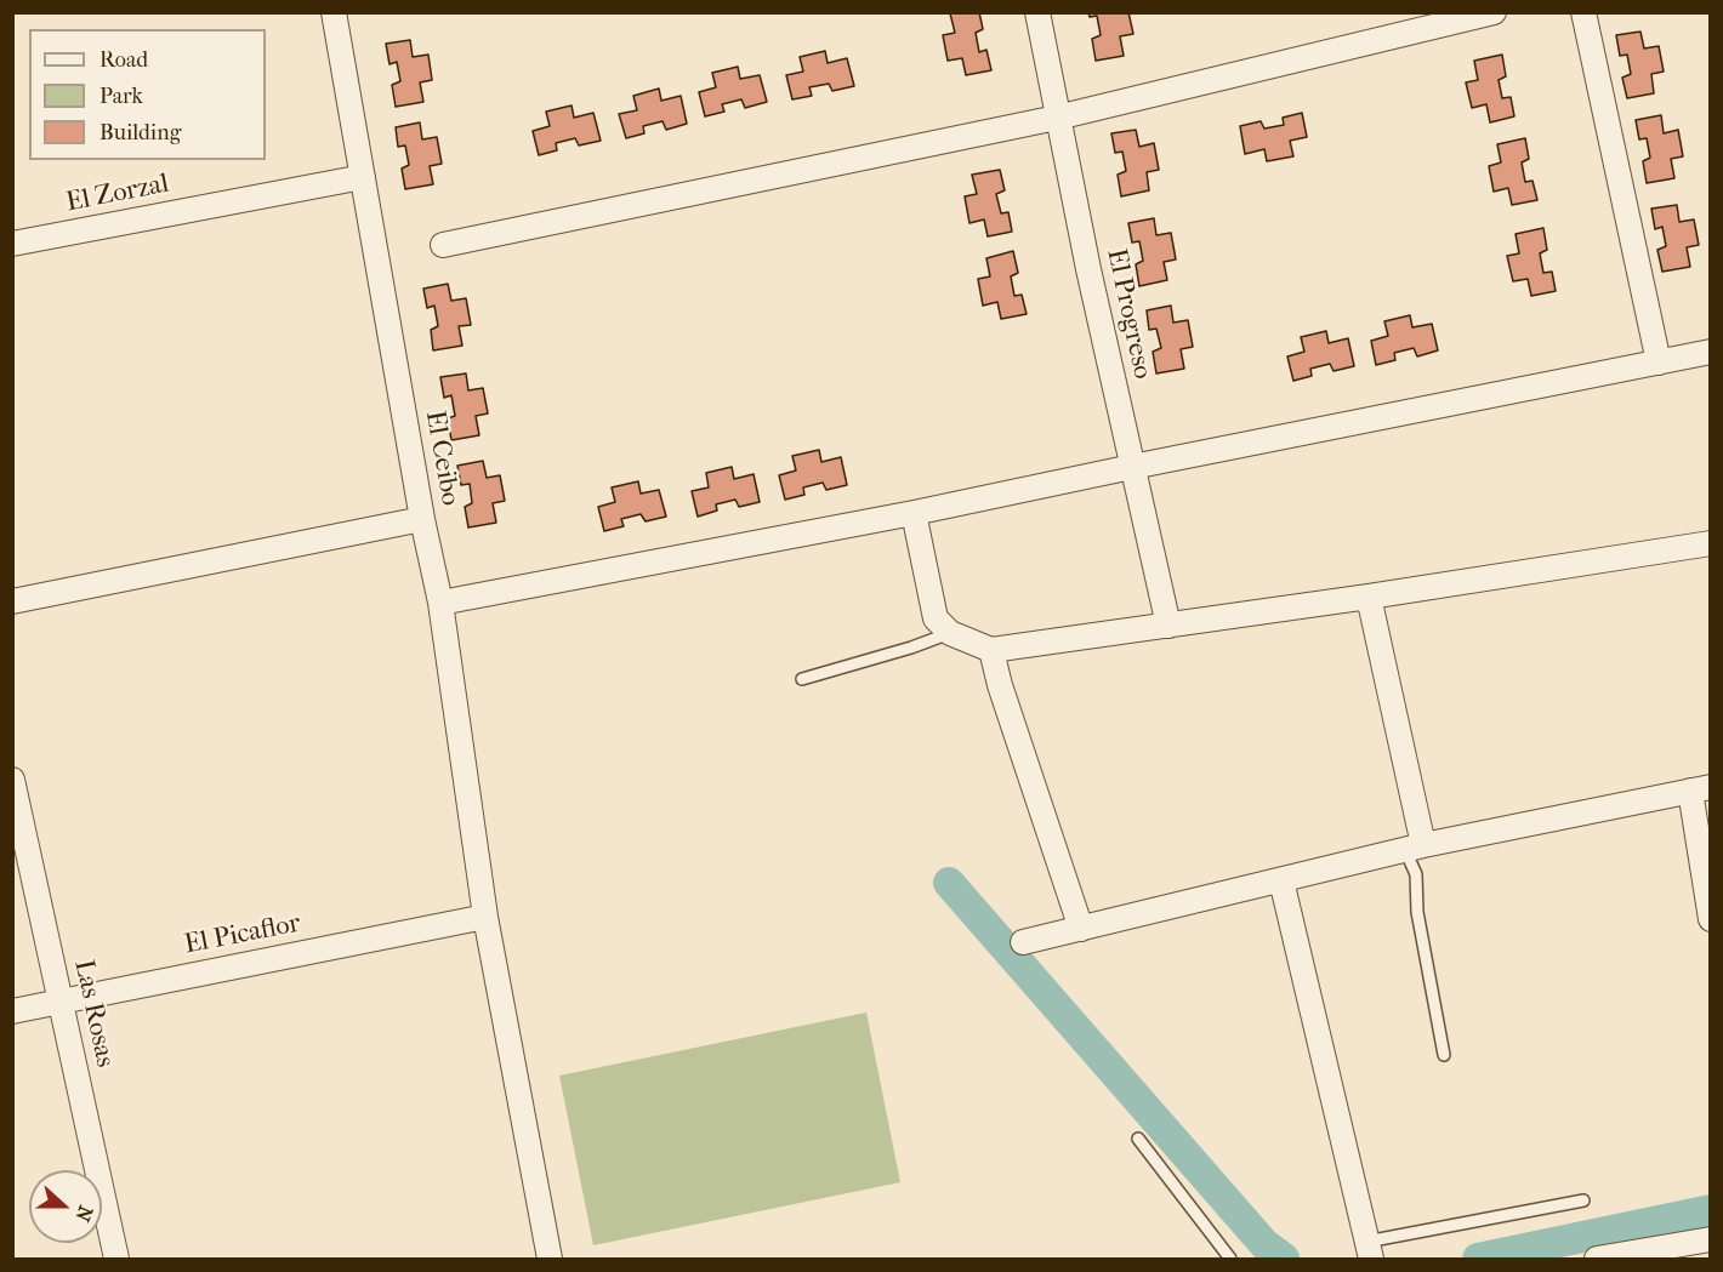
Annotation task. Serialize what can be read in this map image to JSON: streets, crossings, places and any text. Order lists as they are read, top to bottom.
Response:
{
  "streets": {
    "street": [
      "El Zorzal",
      "El Progreso",
      "El Ceibo",
      "El Picaflor",
      "Las Rosas"
    ]
  },
  "crossings": [
    ["El Zorzal", "El Ceibo"],
    ["El Ceibo", "El Picaflor"],
    ["El Picaflor", "Las Rosas"]
  ],
  "legend": ["Road", "Park", "Building"],
  "north": "right"
}
